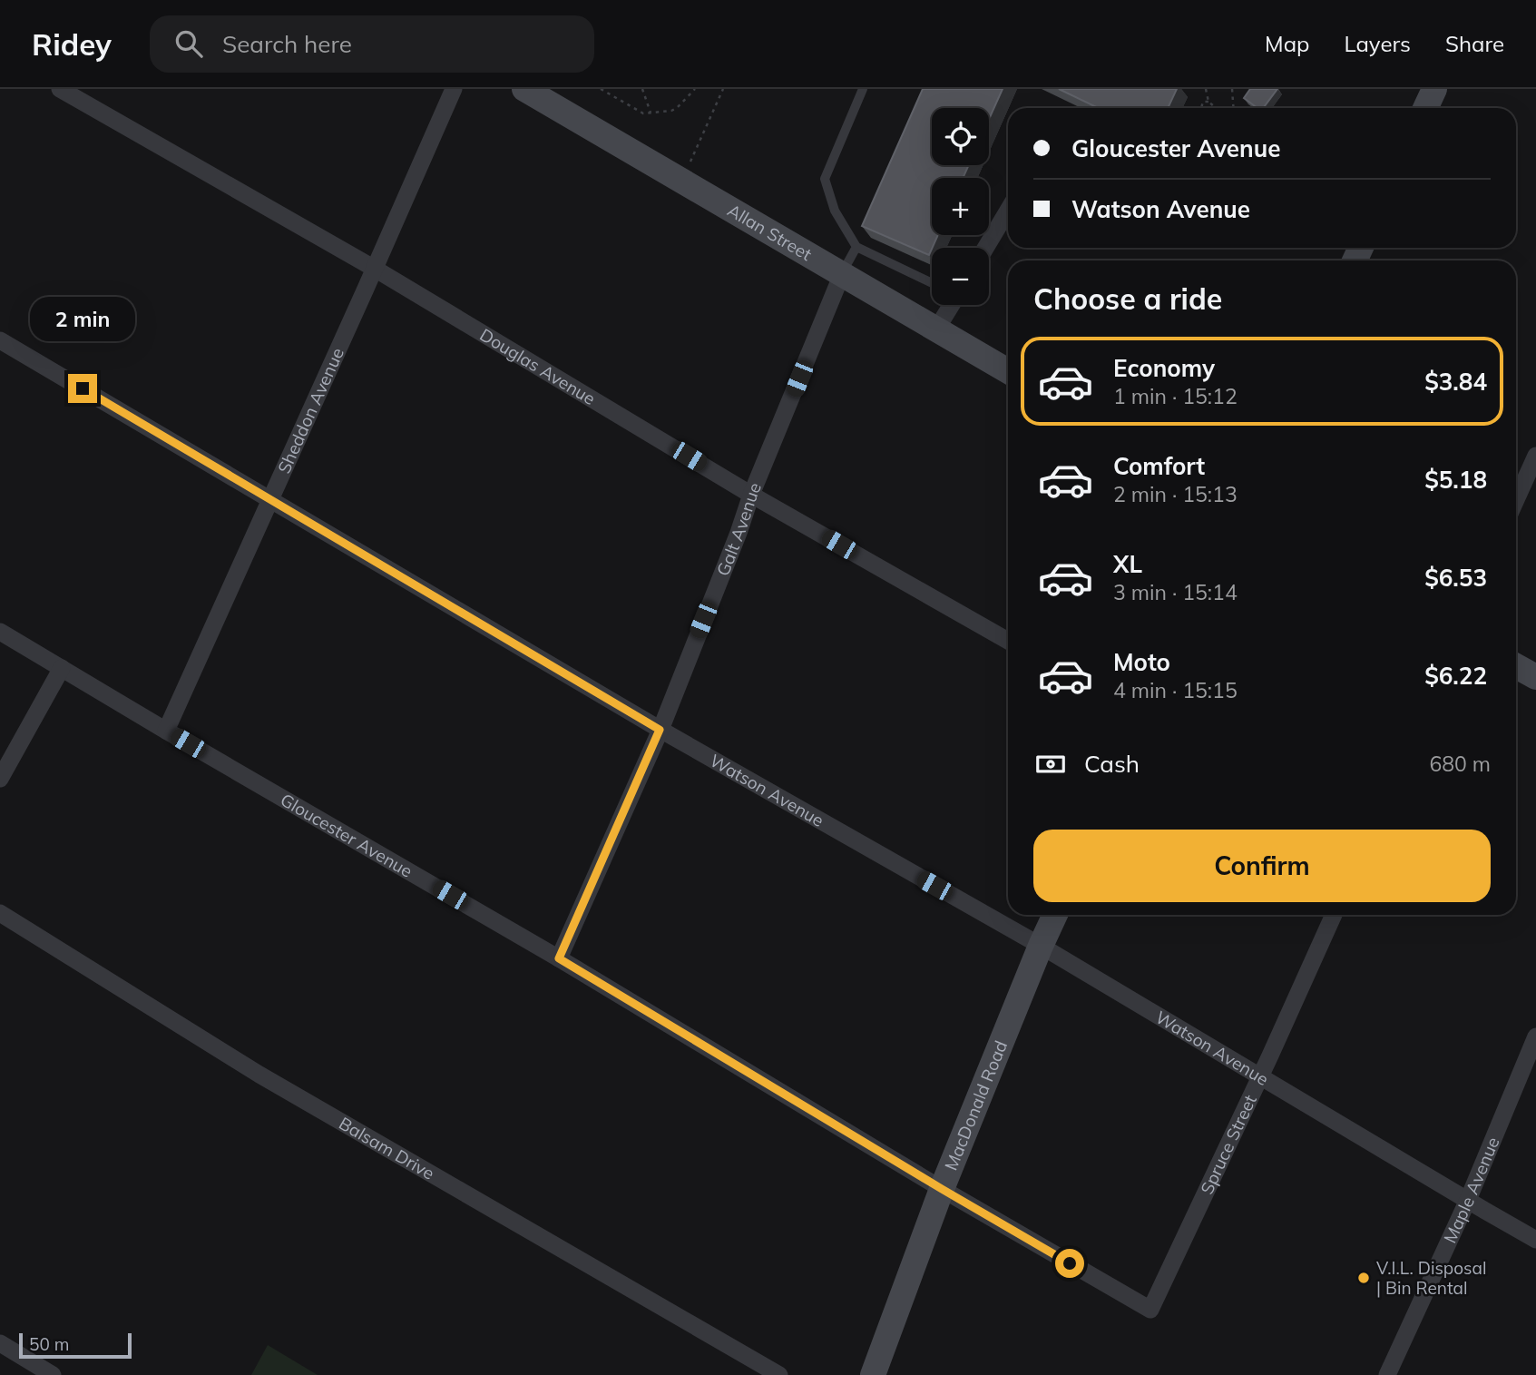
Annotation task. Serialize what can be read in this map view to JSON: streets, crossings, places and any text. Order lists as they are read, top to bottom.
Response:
{
  "streets": {
    "street": [
      "Allan Street",
      "Douglas Avenue",
      "Sheddon Avenue",
      "Galt Avenue",
      "Watson Avenue",
      "Gloucester Avenue",
      "MacDonald Road",
      "Spruce Street",
      "Balsam Drive",
      "Maple Avenue"
    ]
  },
  "crossings": [
    ["Allan Street", "Galt Avenue"],
    ["Douglas Avenue", "Sheddon Avenue"],
    ["Douglas Avenue", "Galt Avenue"],
    ["Sheddon Avenue", "Watson Avenue"],
    ["Sheddon Avenue", "Gloucester Avenue"],
    ["Galt Avenue", "Watson Avenue"],
    ["Galt Avenue", "Gloucester Avenue"],
    ["Watson Avenue", "MacDonald Road"],
    ["Watson Avenue", "Spruce Street"],
    ["Watson Avenue", "Maple Avenue"],
    ["Gloucester Avenue", "MacDonald Road"],
    ["Gloucester Avenue", "Spruce Street"]
  ],
  "places": ["V.I.L. Disposal | Bin Rental"],
  "scale_bar": "50 m",
  "page": {
    "header": "Ridey",
    "search": "Search here",
    "nav": ["Map", "Layers", "Share"],
    "map_buttons": ["+", "−"],
    "banner": ["Gloucester Avenue", "Watson Avenue"],
    "heading": "Choose a ride",
    "bubble": "2 min",
    "list": [
      {
        "name": "Economy",
        "note": "1 min · 15:12",
        "value": "$3.84"
      },
      {
        "name": "Comfort",
        "note": "2 min · 15:13",
        "value": "$5.18"
      },
      {
        "name": "XL",
        "note": "3 min · 15:14",
        "value": "$6.53"
      },
      {
        "name": "Moto",
        "note": "4 min · 15:15",
        "value": "$6.22"
      }
    ],
    "pay": ["Cash", "680 m"],
    "buttons": "Confirm",
    "scale": "50 m"
  }
}
